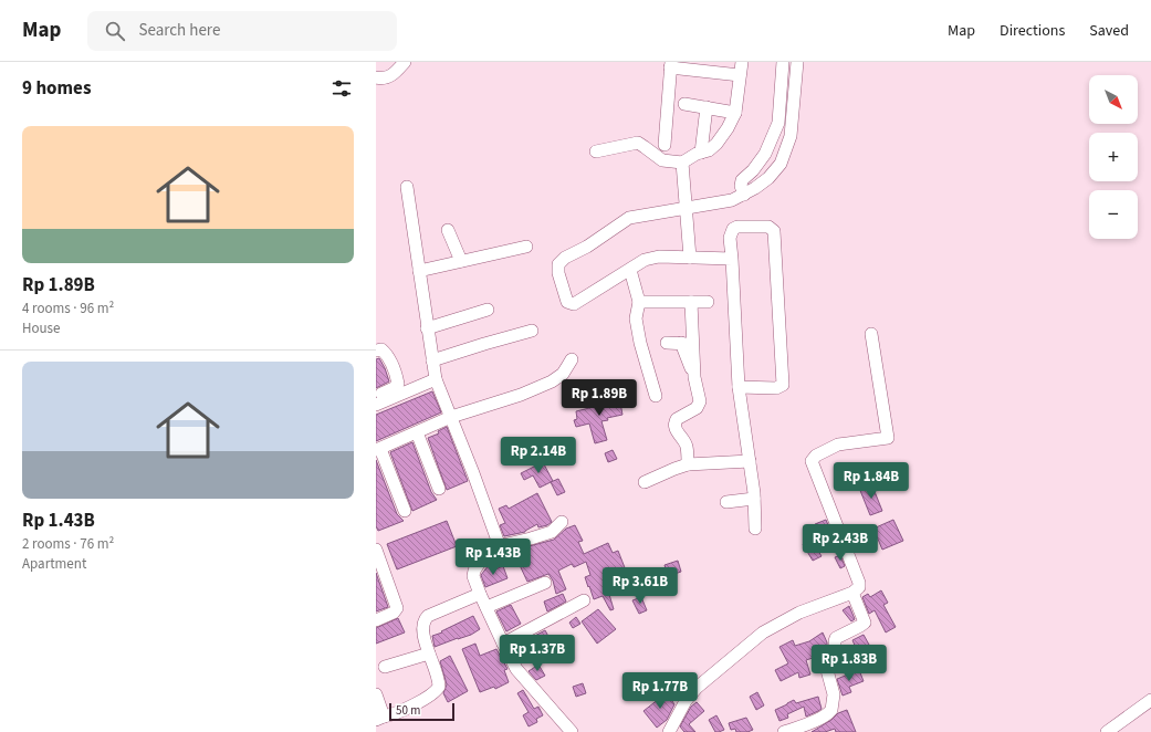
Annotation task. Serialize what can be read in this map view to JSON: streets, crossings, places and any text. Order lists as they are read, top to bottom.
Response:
{
  "scale_bar": "50 m",
  "north": "bottom right",
  "page": {
    "header": "Map",
    "search": "Search here",
    "nav": ["Map", "Directions", "Saved"],
    "heading": "9 homes",
    "map_buttons": ["+", "−"],
    "list": [
      {
        "name": "Rp 1.89B",
        "note": "4 rooms · 96 m² · House"
      },
      {
        "name": "Rp 1.43B",
        "note": "2 rooms · 76 m² · Apartment"
      }
    ],
    "price": [
      "Rp 1.89B",
      "Rp 2.14B",
      "Rp 1.84B",
      "Rp 2.43B",
      "Rp 1.43B",
      "Rp 3.61B",
      "Rp 1.37B",
      "Rp 1.83B",
      "Rp 1.77B"
    ],
    "scale": "50 m"
  }
}
